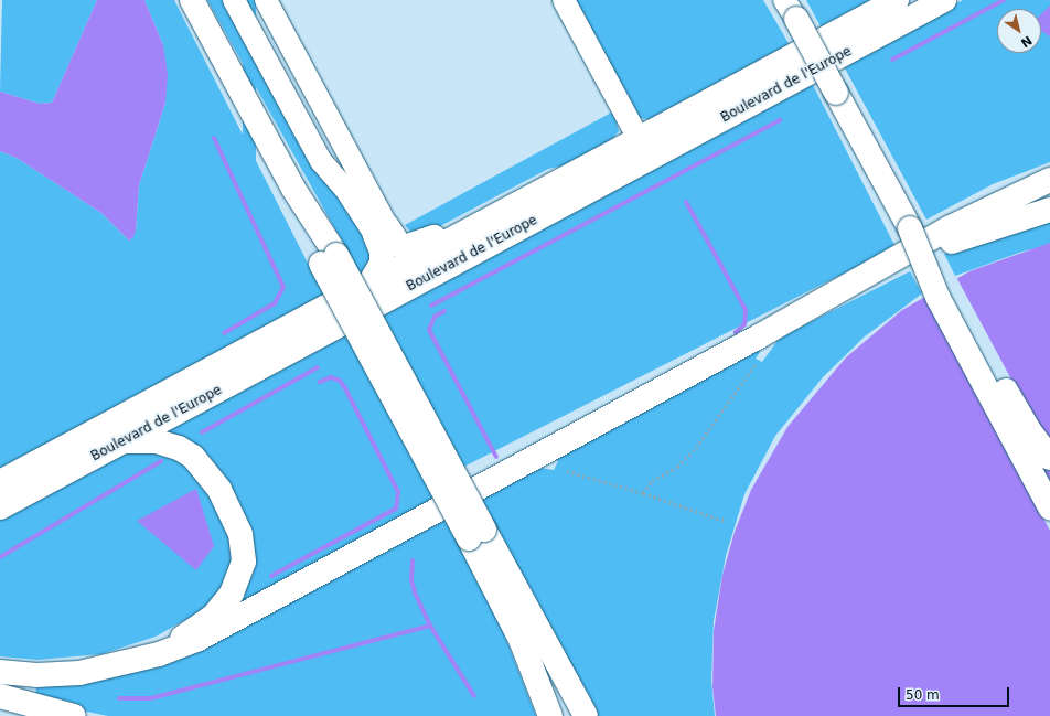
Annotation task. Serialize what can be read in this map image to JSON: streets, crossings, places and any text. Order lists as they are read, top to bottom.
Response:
{
  "streets": {
    "main road": ["Boulevard de l'Europe"]
  },
  "scale_bar": "50 m",
  "north": "bottom right"
}
